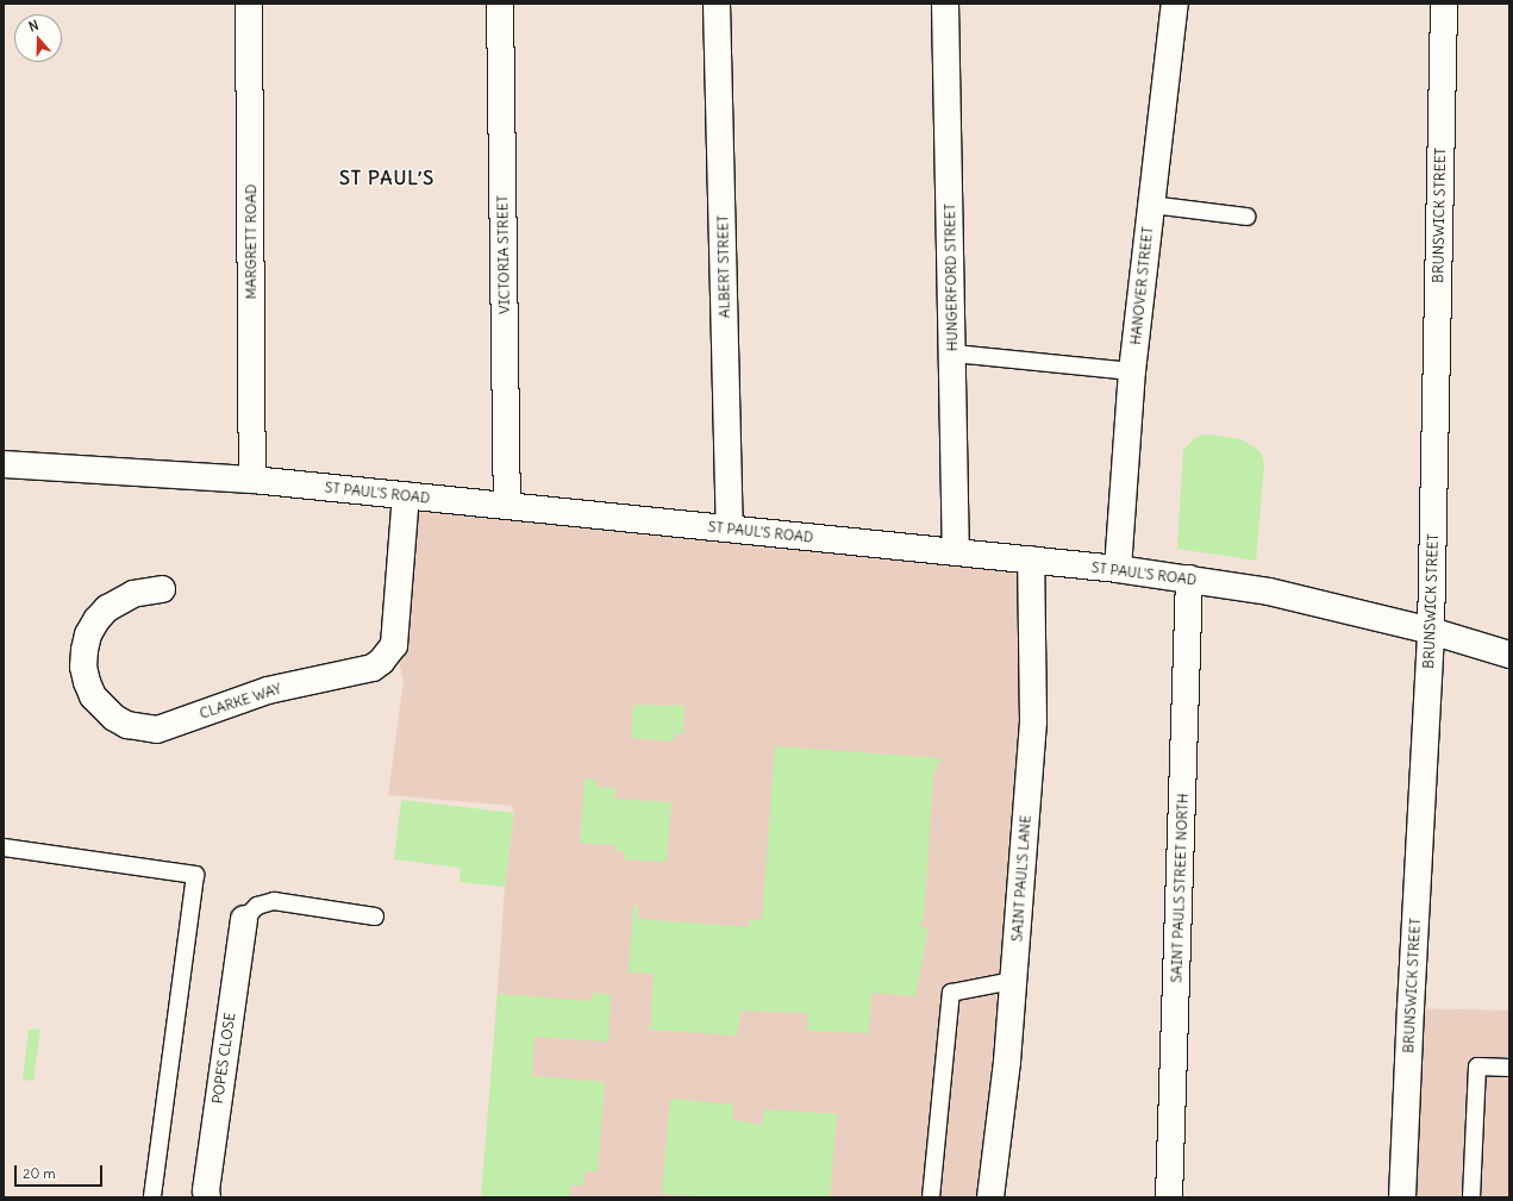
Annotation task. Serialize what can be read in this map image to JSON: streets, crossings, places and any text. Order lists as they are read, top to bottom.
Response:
{
  "streets": {
    "street": [
      "BRUNSWICK STREET",
      "MARGRETT ROAD",
      "VICTORIA STREET",
      "ALBERT STREET",
      "HUNGERFORD STREET",
      "HANOVER STREET",
      "ST PAUL'S ROAD",
      "CLARKE WAY",
      "SAINT PAUL'S LANE",
      "SAINT PAULS STREET NORTH",
      "POPES CLOSE"
    ]
  },
  "crossings": [
    ["BRUNSWICK STREET", "ST PAUL'S ROAD"],
    ["MARGRETT ROAD", "ST PAUL'S ROAD"],
    ["VICTORIA STREET", "ST PAUL'S ROAD"],
    ["ALBERT STREET", "ST PAUL'S ROAD"],
    ["HUNGERFORD STREET", "ST PAUL'S ROAD"],
    ["HANOVER STREET", "ST PAUL'S ROAD"],
    ["ST PAUL'S ROAD", "CLARKE WAY"],
    ["ST PAUL'S ROAD", "SAINT PAUL'S LANE"],
    ["ST PAUL'S ROAD", "SAINT PAULS STREET NORTH"]
  ],
  "districts": ["ST PAUL’S"],
  "scale_bar": "20 m",
  "north": "top"
}
